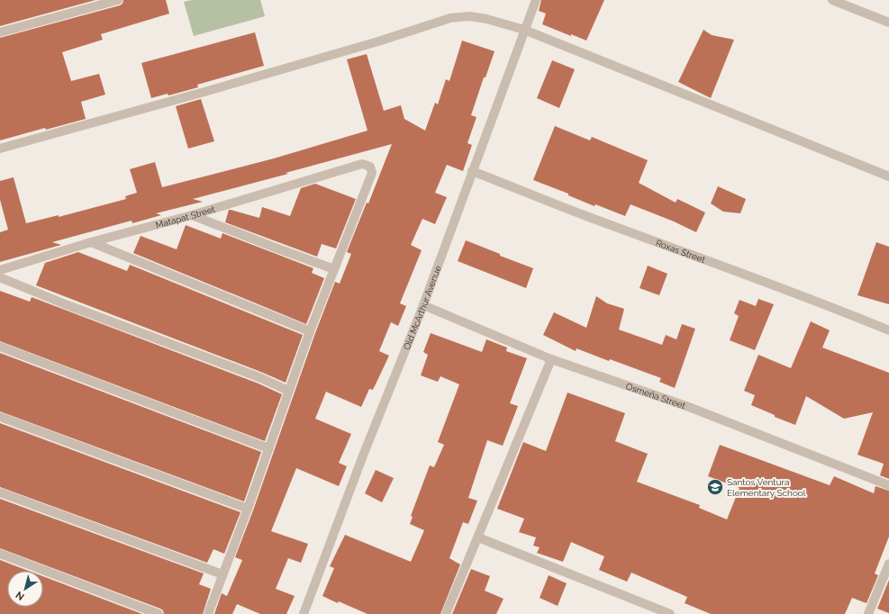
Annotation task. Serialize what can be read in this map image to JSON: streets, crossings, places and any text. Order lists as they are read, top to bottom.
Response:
{
  "streets": {
    "street": [
      "Matapat Street",
      "Roxas Street",
      "Old McArthur Avenue",
      "Osmeña Street"
    ]
  },
  "crossings": [
    ["Roxas Street", "Old McArthur Avenue"],
    ["Old McArthur Avenue", "Osmeña Street"]
  ],
  "places": {
    "school or university": ["Santos Ventura Elementary School"]
  },
  "north": "bottom left"
}
